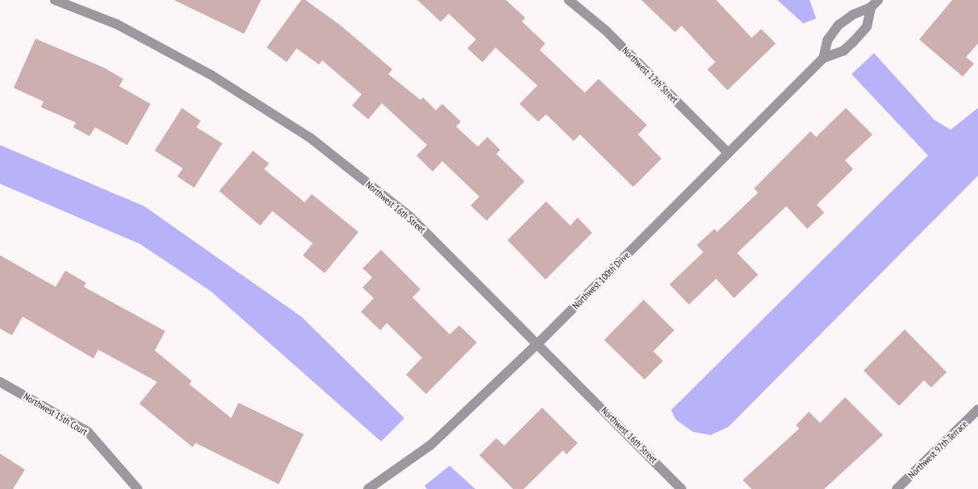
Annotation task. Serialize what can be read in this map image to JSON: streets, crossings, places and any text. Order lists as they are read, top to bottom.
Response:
{
  "streets": {
    "street": [
      "Northwest 17th Street",
      "Northwest 16th Street",
      "Northwest 100th Drive",
      "Northwest 15th Court",
      "Northwest 97th Terrace"
    ]
  },
  "crossings": [
    ["Northwest 17th Street", "Northwest 100th Drive"],
    ["Northwest 16th Street", "Northwest 100th Drive"]
  ]
}
